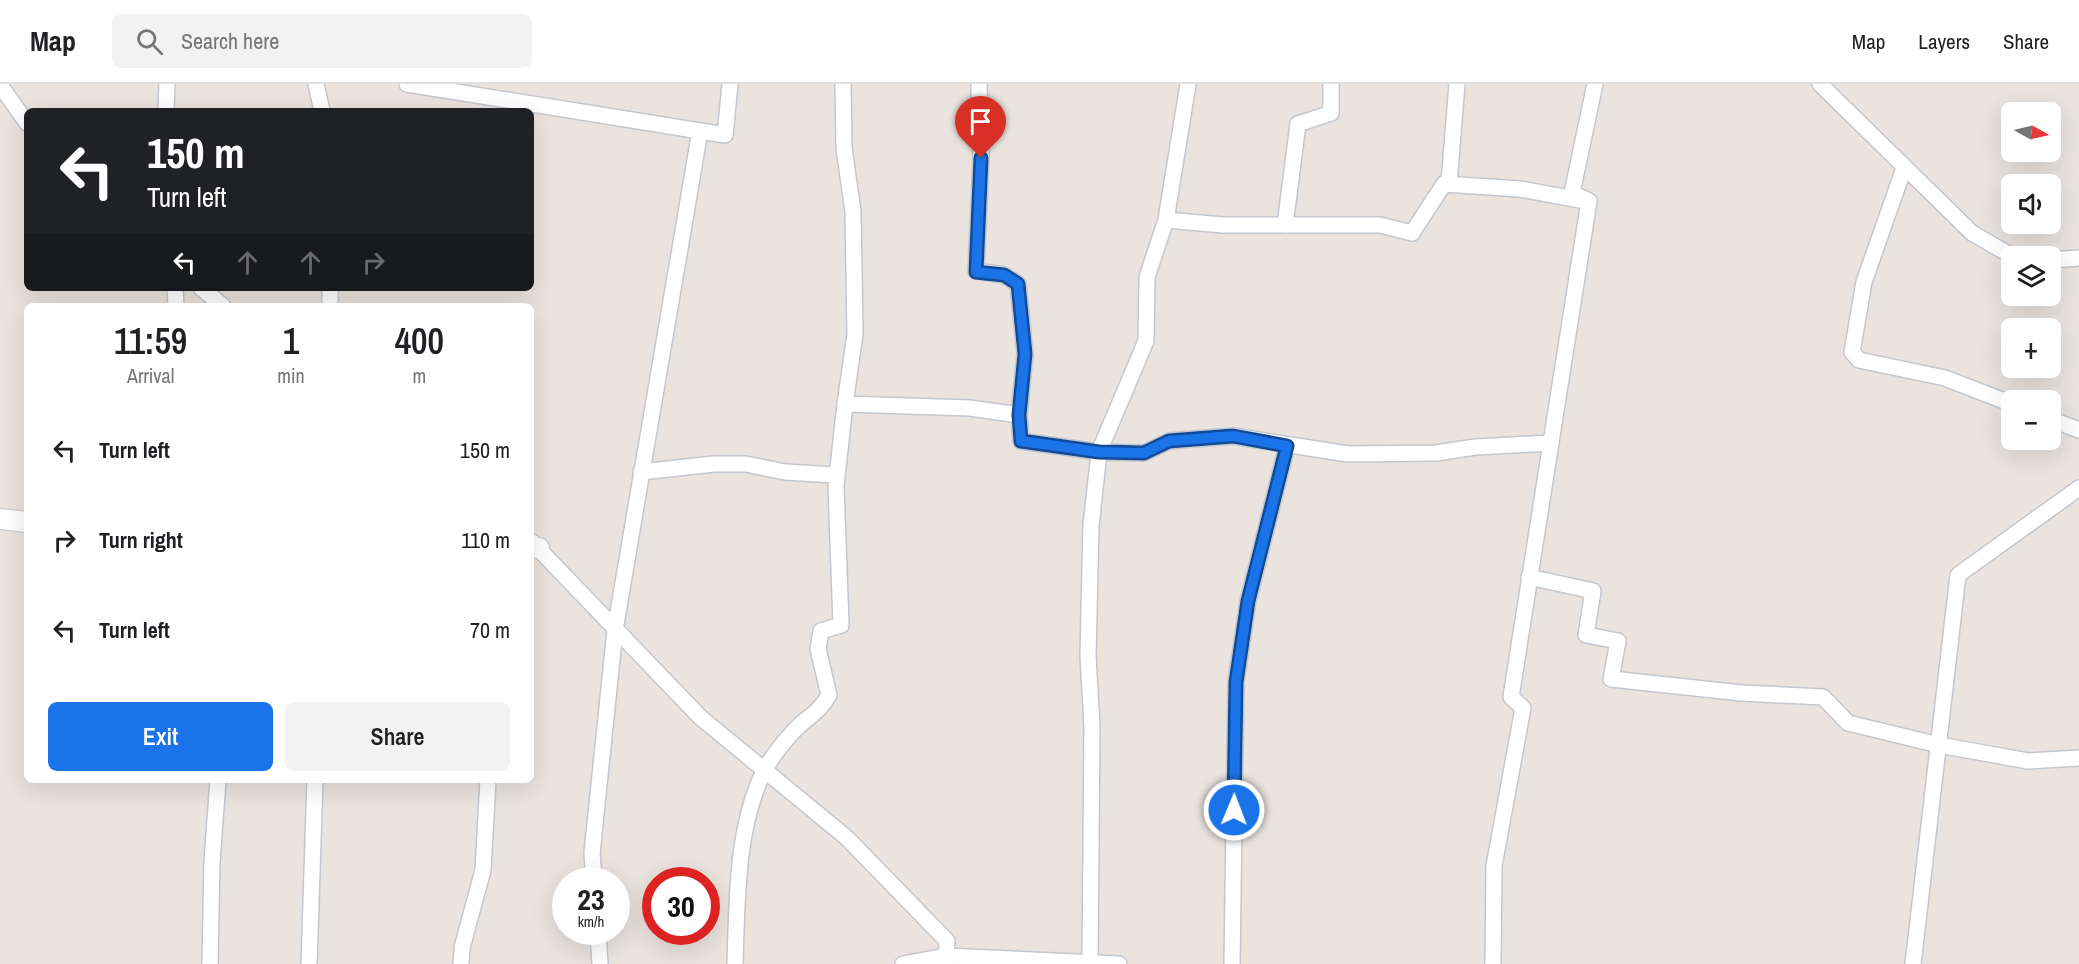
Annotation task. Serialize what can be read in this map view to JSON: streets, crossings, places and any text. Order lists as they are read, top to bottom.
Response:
{
  "north": "right",
  "page": {
    "header": "Map",
    "search": "Search here",
    "nav": ["Map", "Layers", "Share"],
    "map_buttons": ["+", "−"],
    "turn": ["150 m", "Turn left"],
    "eta": [
      "11:59",
      "Arrival",
      "1",
      "min",
      "400",
      "m"
    ],
    "list": [
      {
        "name": "Turn left",
        "value": "150 m"
      },
      {
        "name": "Turn right",
        "value": "110 m"
      },
      {
        "name": "Turn left",
        "value": "70 m"
      }
    ],
    "buttons": ["Exit", "Share"],
    "speed": "23 km/h",
    "limit": "30"
  }
}
